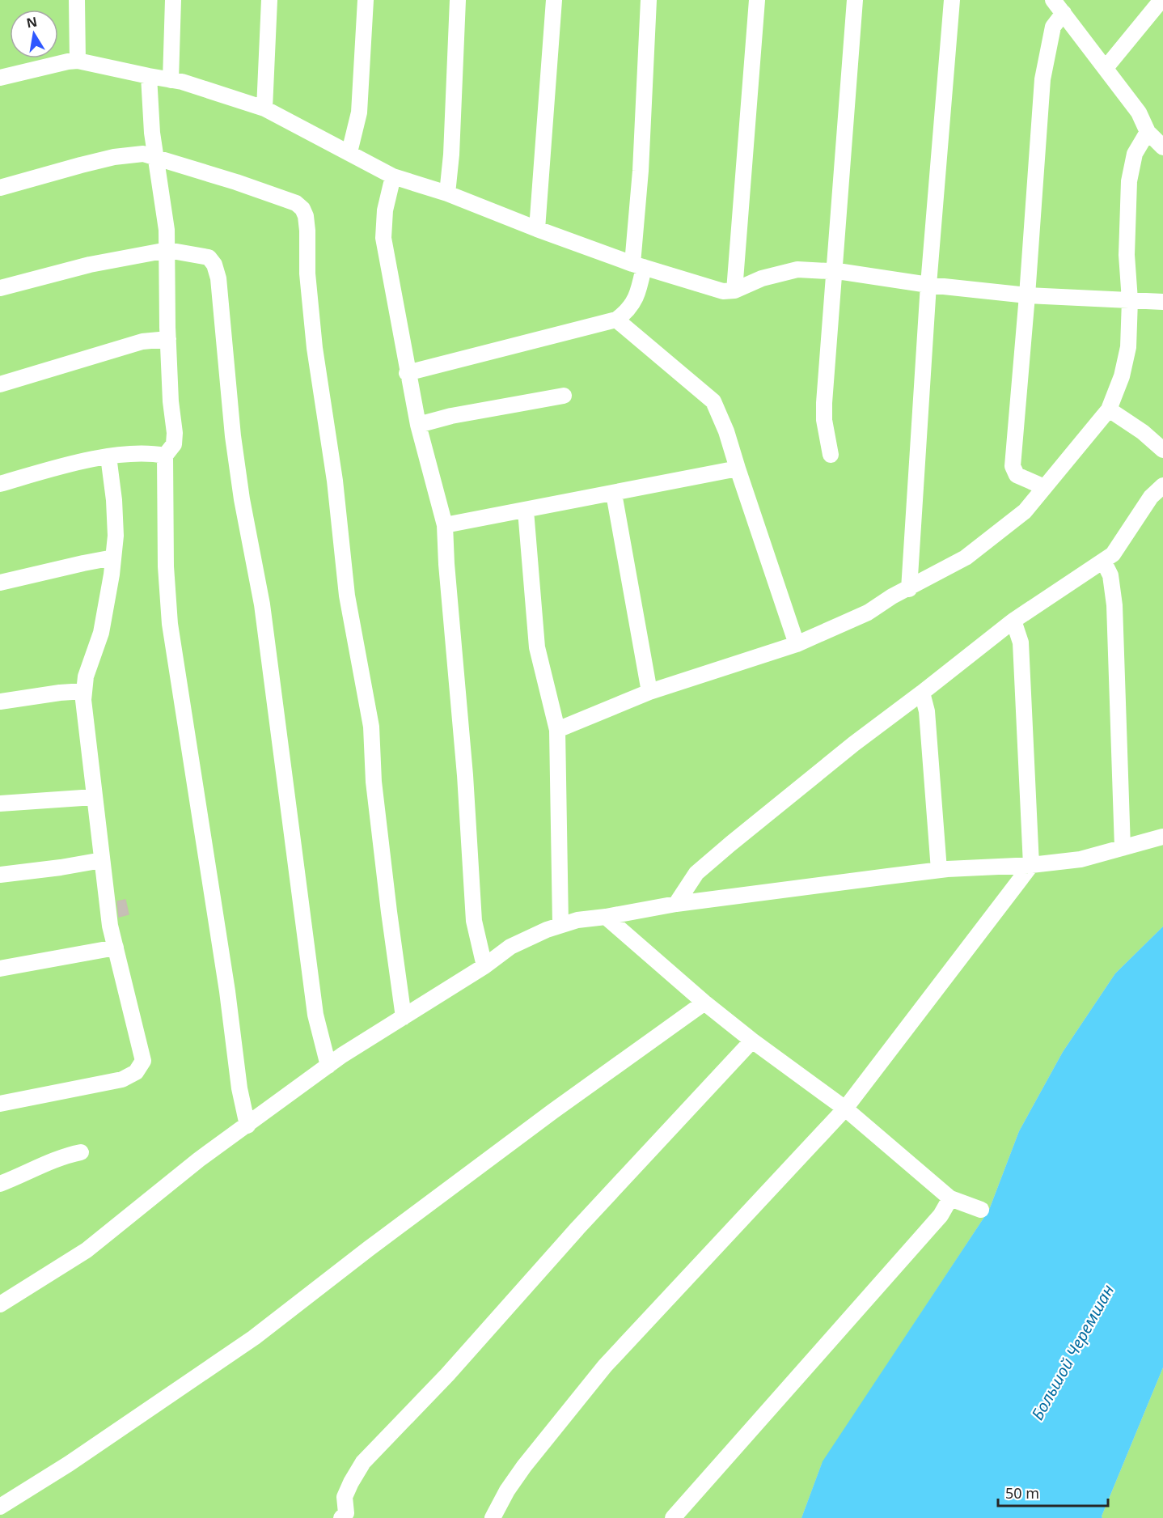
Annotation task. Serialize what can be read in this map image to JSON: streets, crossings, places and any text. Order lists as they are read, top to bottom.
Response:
{
  "water": ["Большой Черемшан"],
  "scale_bar": "50 m",
  "north": "top"
}
